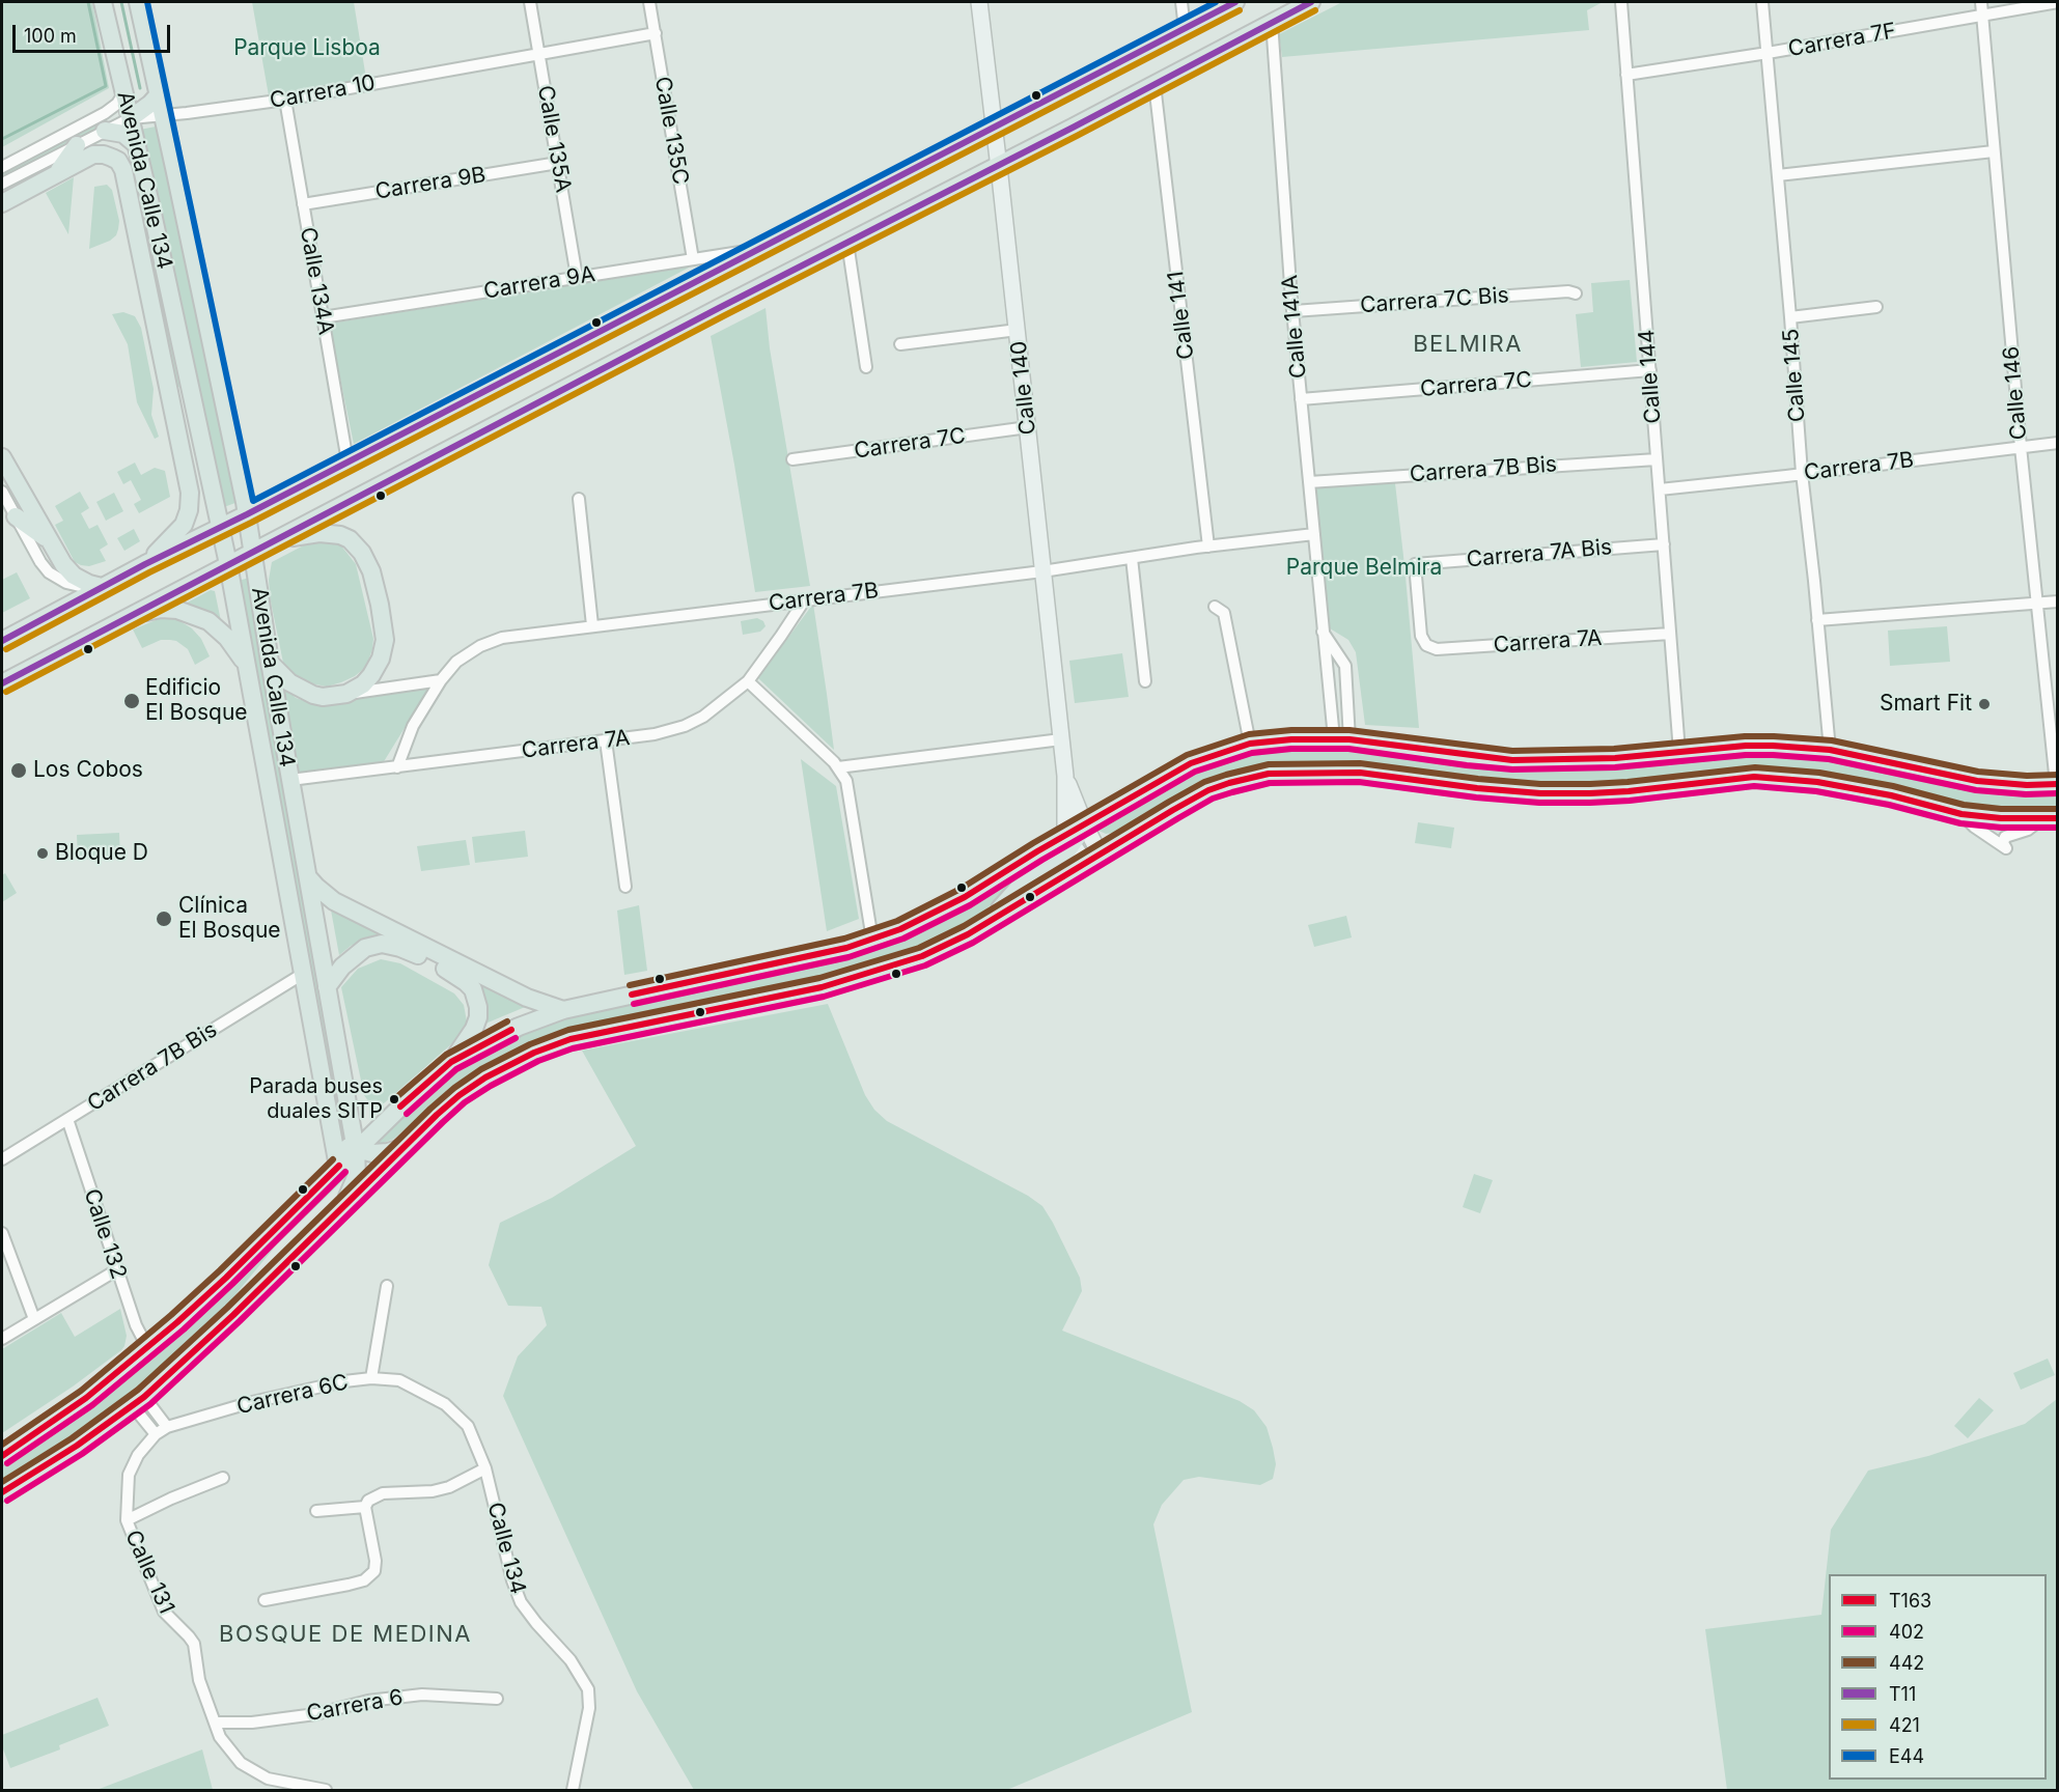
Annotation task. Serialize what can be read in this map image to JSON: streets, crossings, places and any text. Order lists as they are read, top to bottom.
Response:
{
  "streets": {
    "main road": ["Avenida Calle 134"],
    "street": [
      "Carrera 7F",
      "Carrera 10",
      "Calle 135C",
      "Calle 135A",
      "Carrera 9B",
      "Calle 134A",
      "Carrera 9A",
      "Carrera 7C Bis",
      "Calle 141",
      "Calle 141A",
      "Calle 145",
      "Calle 144",
      "Carrera 7C",
      "Calle 140",
      "Calle 146",
      "Carrera 7B",
      "Carrera 7B Bis",
      "Carrera 7A Bis",
      "Carrera 7A",
      "Calle 132",
      "Carrera 6C",
      "Calle 134",
      "Calle 131",
      "Carrera 6"
    ]
  },
  "crossings": [
    ["Carrera 7F", "Calle 145"],
    ["Carrera 7F", "Calle 144"],
    ["Carrera 7F", "Calle 146"],
    ["Carrera 10", "Calle 135C"],
    ["Carrera 10", "Calle 135A"],
    ["Carrera 10", "Avenida Calle 134"],
    ["Carrera 10", "Calle 134A"],
    ["Calle 135C", "Carrera 9A"],
    ["Calle 135A", "Carrera 9B"],
    ["Calle 135A", "Carrera 9A"],
    ["Avenida Calle 134", "Carrera 7B Bis"],
    ["Avenida Calle 134", "Carrera 7A"],
    ["Carrera 9B", "Calle 134A"],
    ["Calle 134A", "Carrera 9A"],
    ["Carrera 7C Bis", "Calle 141A"],
    ["Calle 141", "Carrera 7B"],
    ["Calle 141A", "Carrera 7C"],
    ["Calle 141A", "Carrera 7B"],
    ["Calle 141A", "Carrera 7B Bis"],
    ["Calle 145", "Carrera 7B"],
    ["Calle 144", "Carrera 7C"],
    ["Calle 144", "Carrera 7B"],
    ["Calle 144", "Carrera 7B Bis"],
    ["Calle 144", "Carrera 7A Bis"],
    ["Calle 144", "Carrera 7A"],
    ["Carrera 7C", "Calle 140"],
    ["Calle 140", "Carrera 7B"],
    ["Calle 146", "Carrera 7B"],
    ["Carrera 7B", "Carrera 7A"],
    ["Carrera 7B Bis", "Calle 132"],
    ["Carrera 7A Bis", "Carrera 7A"],
    ["Carrera 6C", "Calle 134"],
    ["Carrera 6C", "Calle 131"],
    ["Calle 131", "Carrera 6"]
  ],
  "districts": ["BELMIRA", "BOSQUE DE MEDINA"],
  "parks": ["Parque Lisboa", "Parque Belmira"],
  "places": [
    "Edificio El Bosque",
    "Smart Fit",
    "Los Cobos",
    "Bloque D",
    "Clínica El Bosque",
    "Parada buses duales SITP"
  ],
  "lines": [
    "transit line T11",
    "transit line E44",
    "transit line 421",
    "transit line 442",
    "transit line T163",
    "transit line 402"
  ],
  "legend": [
    "T163",
    "402",
    "442",
    "T11",
    "421",
    "E44"
  ],
  "scale_bar": "100 m"
}
